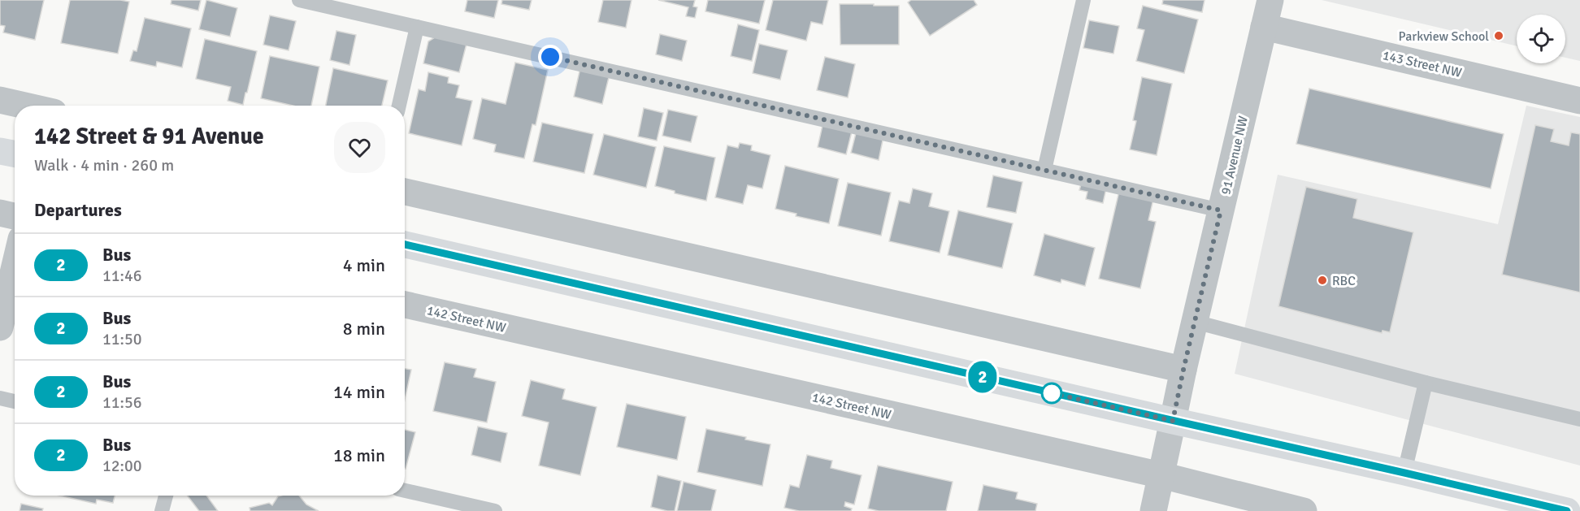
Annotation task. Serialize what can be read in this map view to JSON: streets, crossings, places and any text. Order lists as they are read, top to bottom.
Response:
{
  "streets": {
    "street": ["143 Street NW", "91 Avenue NW", "142 Street NW"]
  },
  "crossings": [
    ["143 Street NW", "91 Avenue NW"],
    ["91 Avenue NW", "142 Street NW"]
  ],
  "places": ["Parkview School", "RBC"],
  "lines": ["bus line 2"],
  "page": {
    "on_map": "2",
    "heading": [
      ["142 Street & 91 Avenue", "Walk · 4 min · 260 m"],
      "Departures"
    ],
    "list": [
      {
        "mark": "2",
        "name": "Bus",
        "note": "11:46",
        "value": "4 min"
      },
      {
        "mark": "2",
        "name": "Bus",
        "note": "11:50",
        "value": "8 min"
      },
      {
        "mark": "2",
        "name": "Bus",
        "note": "11:56",
        "value": "14 min"
      },
      {
        "mark": "2",
        "name": "Bus",
        "note": "12:00",
        "value": "18 min"
      }
    ]
  }
}
